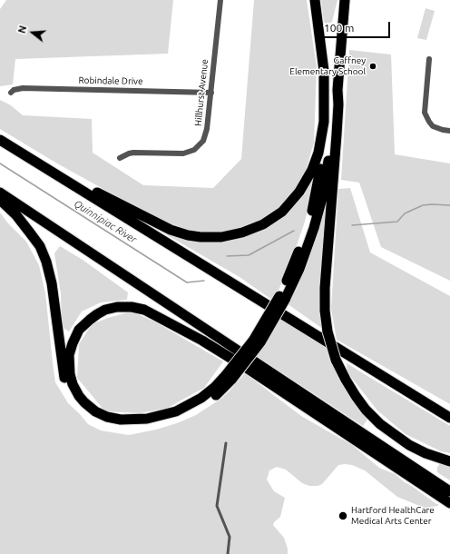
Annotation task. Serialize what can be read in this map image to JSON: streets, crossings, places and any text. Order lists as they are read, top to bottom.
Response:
{
  "streets": {
    "street": ["Robindale Drive", "Hillhurst Avenue"]
  },
  "crossings": [
    ["Robindale Drive", "Hillhurst Avenue"]
  ],
  "water": ["Quinnipiac River"],
  "places": ["Gaffney Elementary School", "Hartford HealthCare Medical Arts Center"],
  "scale_bar": "100 m",
  "north": "left"
}
